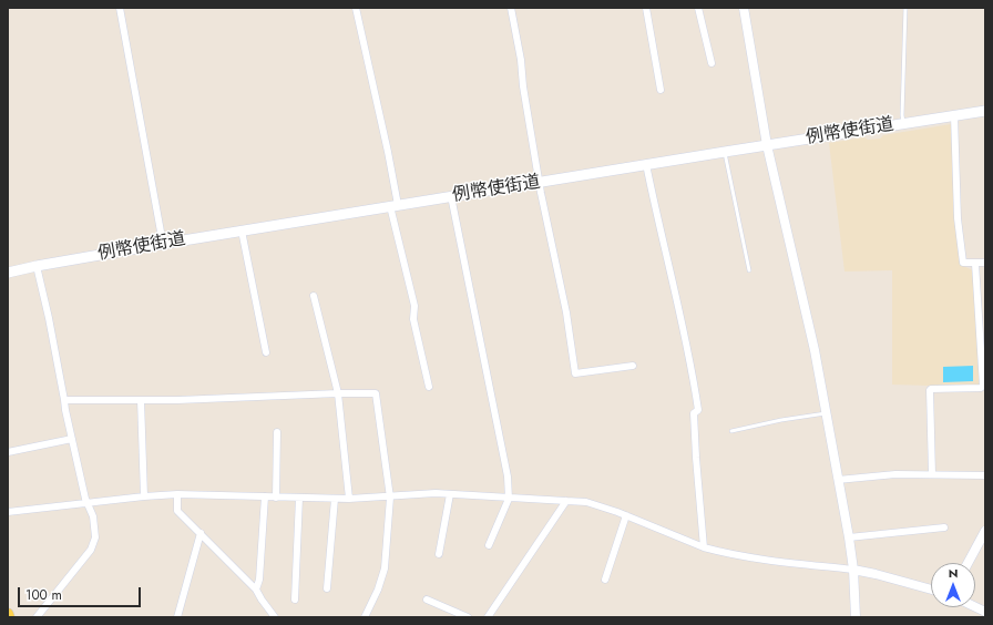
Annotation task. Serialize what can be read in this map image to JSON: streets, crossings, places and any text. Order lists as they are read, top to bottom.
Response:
{
  "streets": {
    "main road": ["例幣使街道"]
  },
  "scale_bar": "100 m",
  "north": "top"
}
